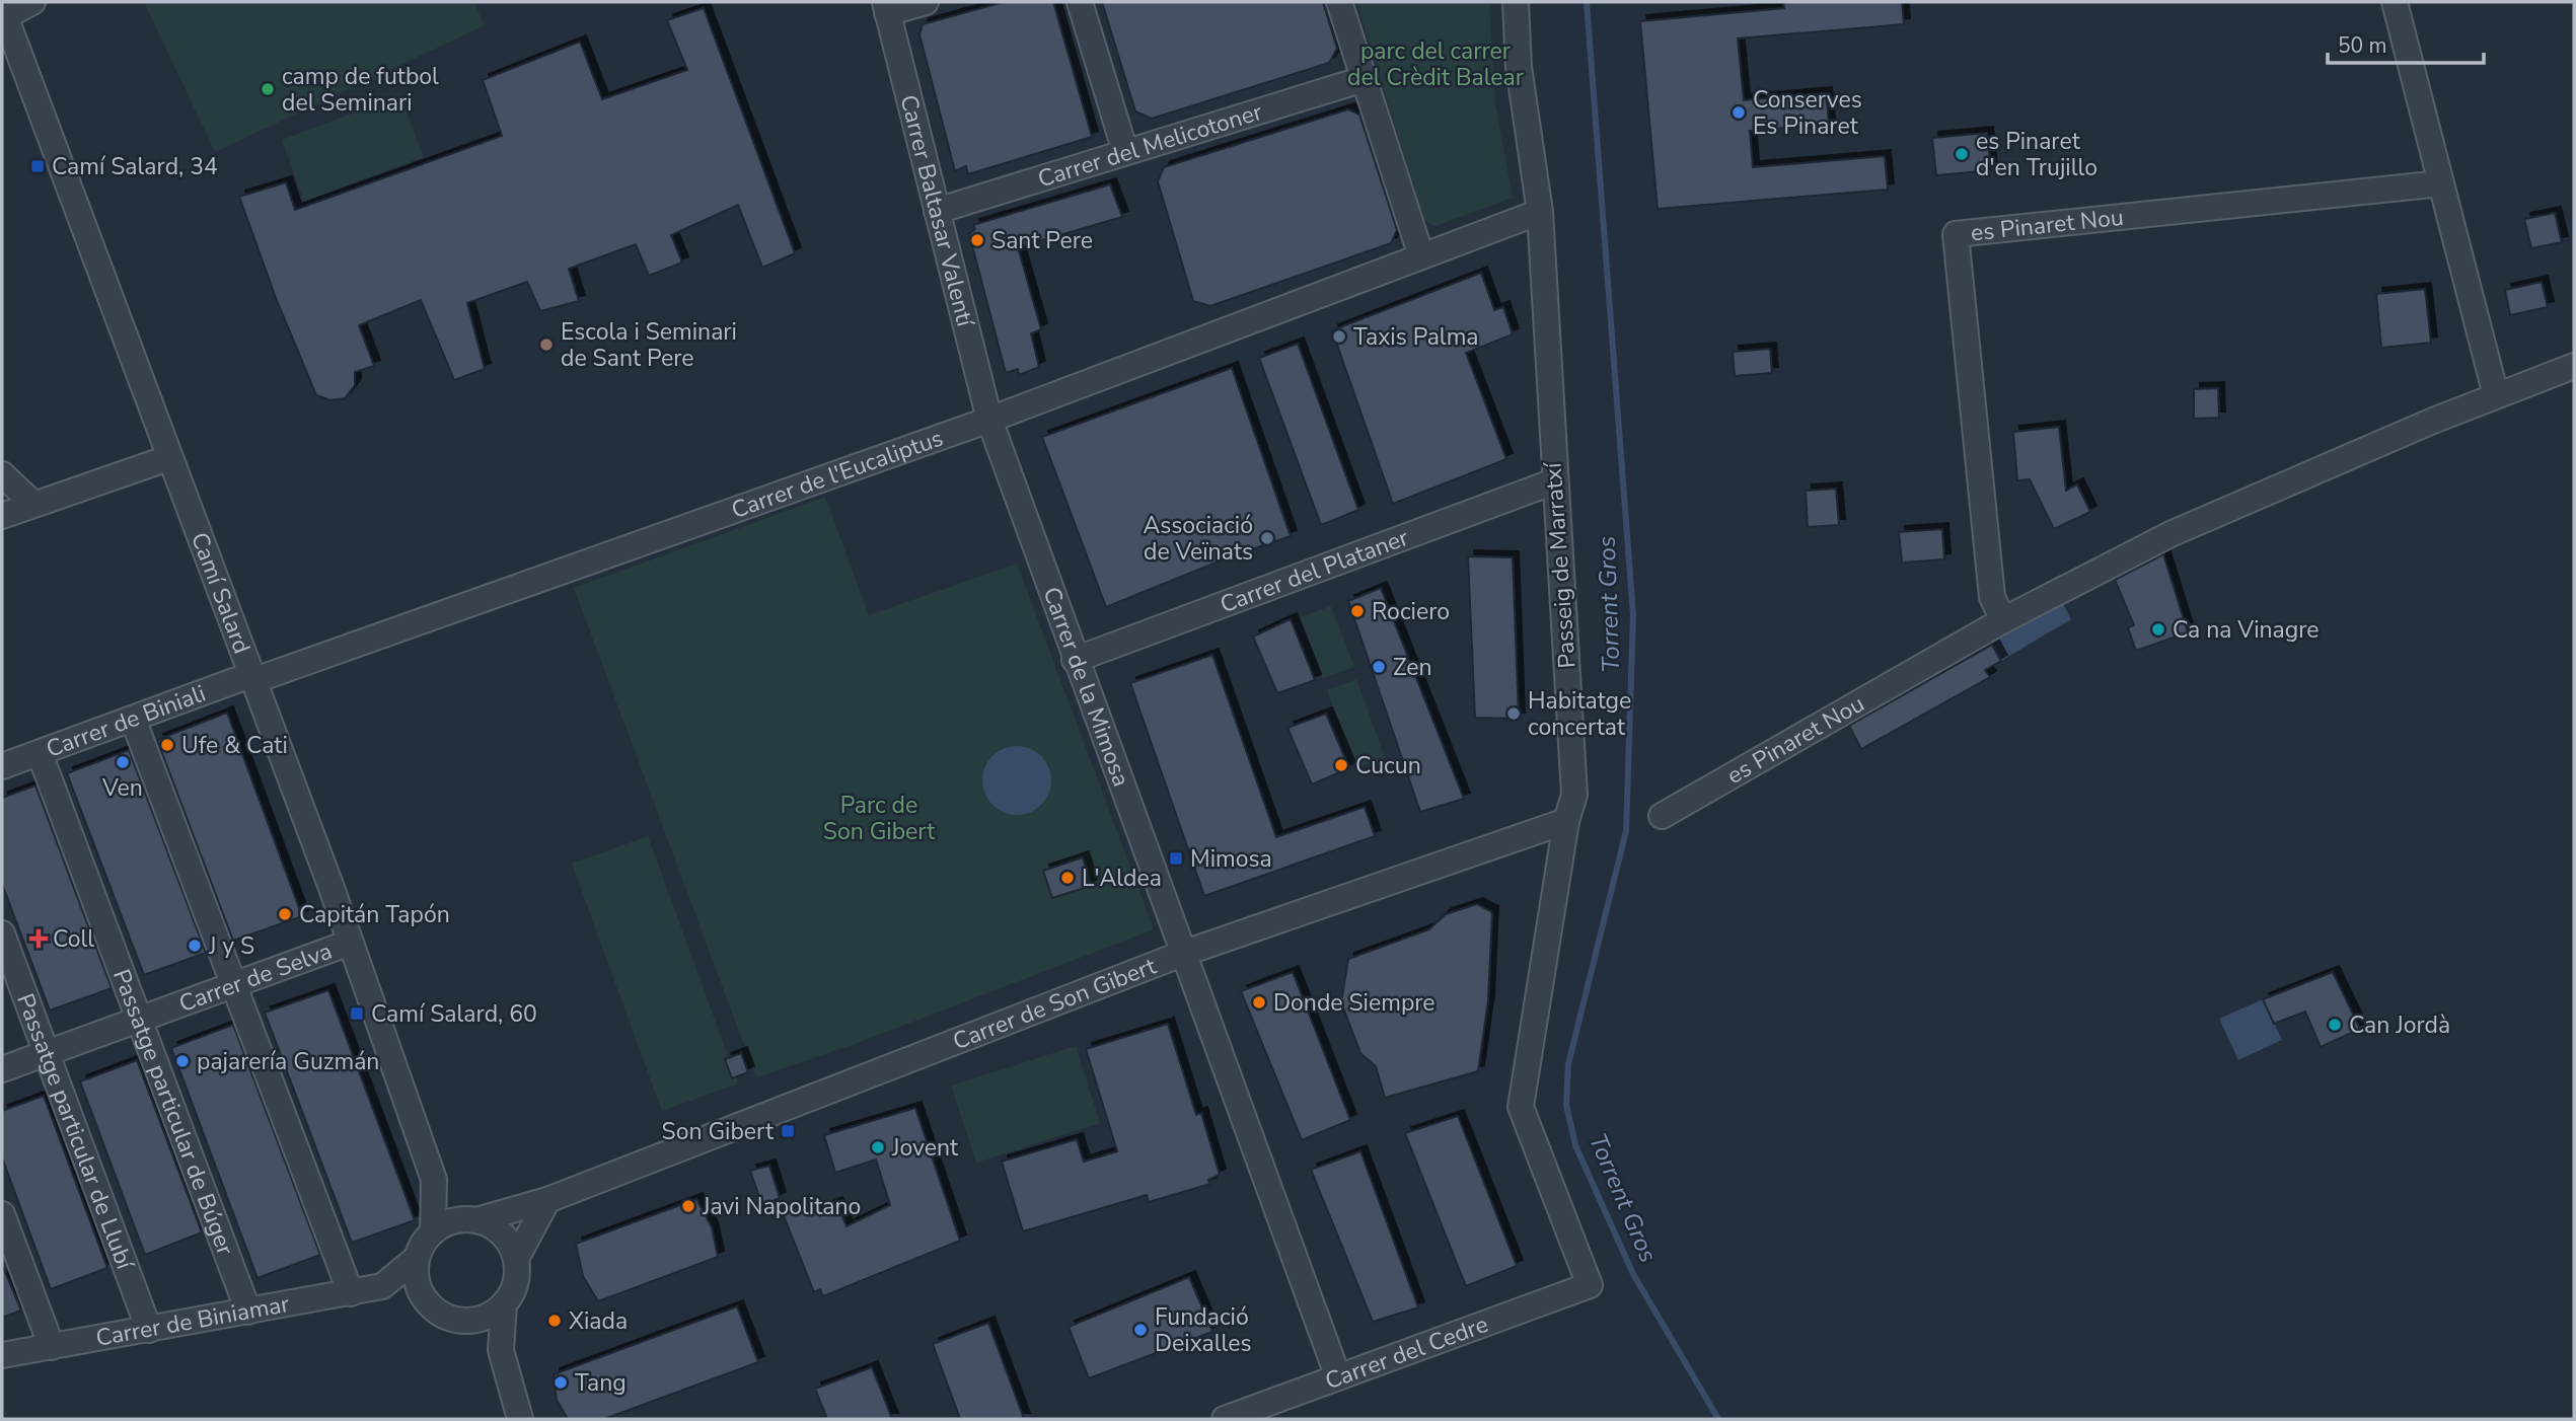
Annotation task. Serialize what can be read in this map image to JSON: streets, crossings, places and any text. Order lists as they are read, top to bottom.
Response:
{
  "streets": {
    "street": [
      "Carrer del Melicotoner",
      "Carrer Baltasar Valentí",
      "es Pinaret Nou",
      "Carrer de l'Eucaliptus",
      "Passeig de Marratxí",
      "Carrer del Plataner",
      "Camí Salard",
      "Carrer de la Mimosa",
      "Carrer de Biniali",
      "Carrer de Selva",
      "Carrer de Son Gibert",
      "Passatge particular de Búger",
      "Passatge particular de Llubí",
      "Carrer de Biniamar",
      "Carrer del Cedre"
    ]
  },
  "crossings": [
    ["Carrer del Melicotoner", "Carrer Baltasar Valentí"],
    ["Carrer Baltasar Valentí", "Carrer de l'Eucaliptus"],
    ["Carrer Baltasar Valentí", "Carrer de la Mimosa"],
    ["Carrer de l'Eucaliptus", "Passeig de Marratxí"],
    ["Carrer de l'Eucaliptus", "Camí Salard"],
    ["Carrer de l'Eucaliptus", "Carrer de la Mimosa"],
    ["Carrer de l'Eucaliptus", "Carrer de Biniali"],
    ["Passeig de Marratxí", "Carrer del Plataner"],
    ["Passeig de Marratxí", "Carrer de Son Gibert"],
    ["Passeig de Marratxí", "Carrer del Cedre"],
    ["Carrer del Plataner", "Carrer de la Mimosa"],
    ["Camí Salard", "Carrer de Biniali"],
    ["Camí Salard", "Carrer de Selva"],
    ["Camí Salard", "Carrer de Son Gibert"],
    ["Camí Salard", "Carrer de Biniamar"],
    ["Carrer de la Mimosa", "Carrer de Son Gibert"],
    ["Carrer de la Mimosa", "Carrer del Cedre"],
    ["Carrer de Biniali", "Passatge particular de Búger"],
    ["Carrer de Selva", "Passatge particular de Búger"],
    ["Carrer de Selva", "Passatge particular de Llubí"],
    ["Carrer de Son Gibert", "Carrer de Biniamar"],
    ["Passatge particular de Búger", "Carrer de Biniamar"],
    ["Passatge particular de Llubí", "Carrer de Biniamar"]
  ],
  "water": ["Torrent Gros"],
  "parks": ["parc del carrer del Crèdit Balear", "Parc de Son Gibert"],
  "places": {
    "other": [
      "camp de futbol del Seminari",
      "Conserves Es Pinaret",
      "es Pinaret d'en Trujillo",
      "Sant Pere",
      "Taxis Palma",
      "Escola i Seminari de Sant Pere",
      "Associació de Veïnats",
      "Rociero",
      "Ca na Vinagre",
      "Zen",
      "Habitatge concertat",
      "Ufe & Cati",
      "Ven",
      "Cucun",
      "L'Aldea",
      "Capitán Tapón",
      "J y S",
      "Donde Siempre",
      "Can Jordà",
      "pajarería Guzmán",
      "Jovent",
      "Javi Napolitano",
      "Xiada",
      "Fundació Deixalles",
      "Tang"
    ],
    "transit": [
      "Camí Salard, 34",
      "Mimosa",
      "Camí Salard, 60",
      "Son Gibert"
    ],
    "health": ["Coll"]
  },
  "scale_bar": "50 m"
}
